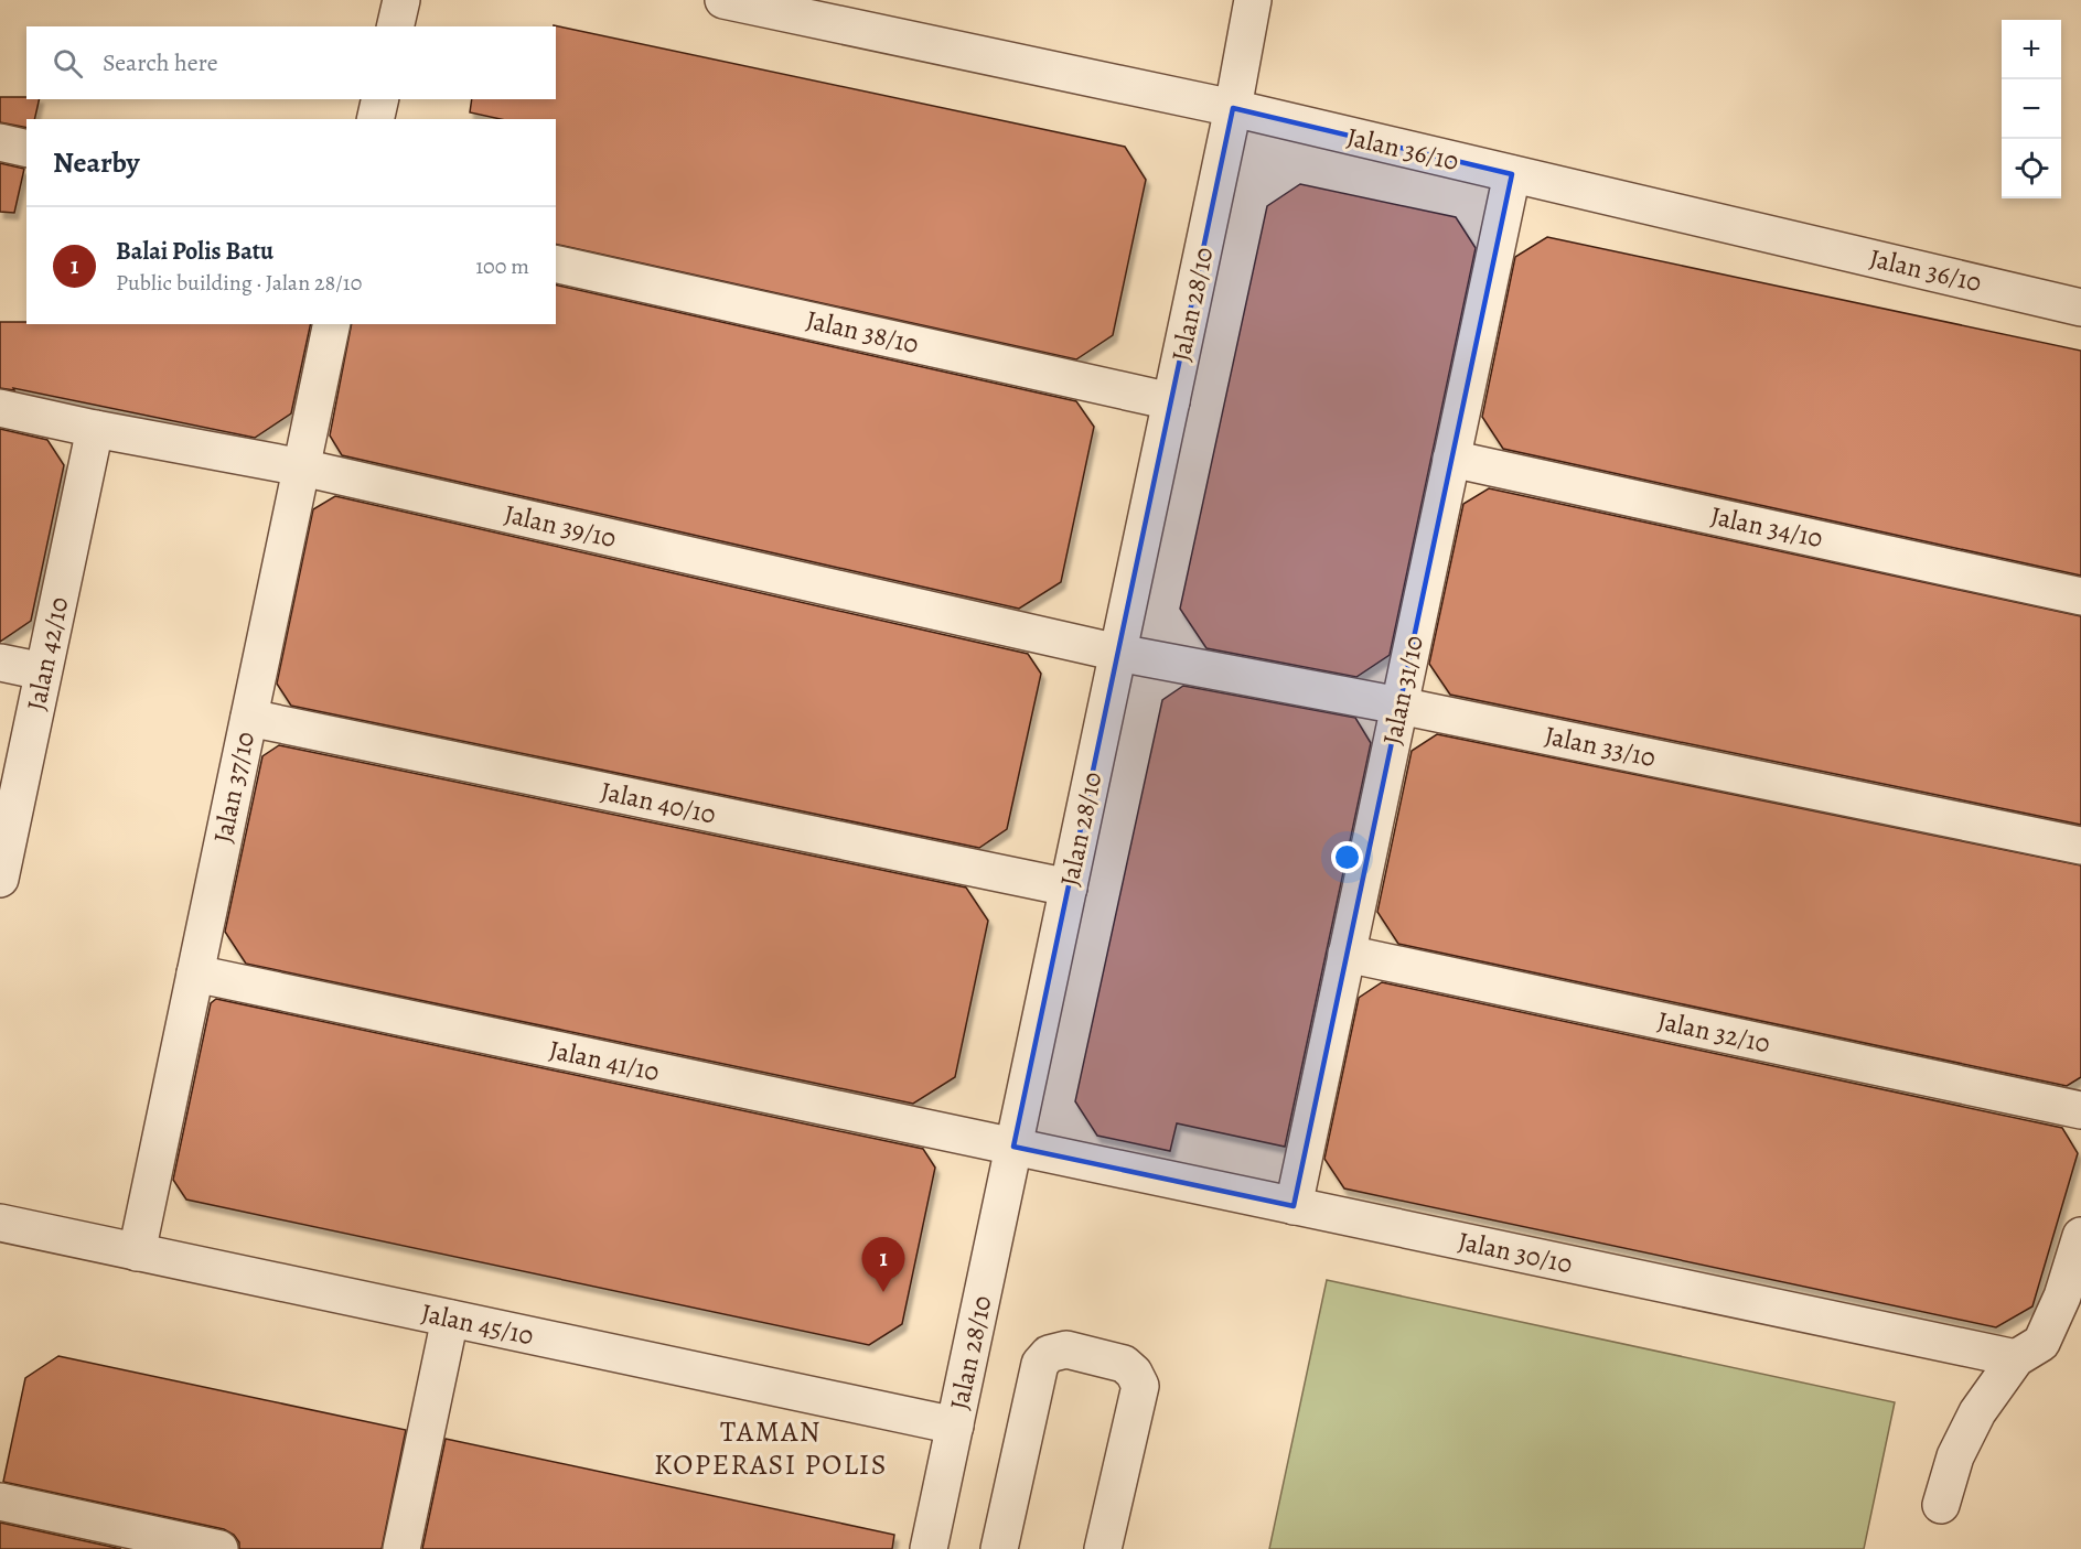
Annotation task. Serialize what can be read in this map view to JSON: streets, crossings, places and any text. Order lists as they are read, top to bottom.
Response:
{
  "streets": {
    "street": [
      "Jalan 36/10",
      "Jalan 28/10",
      "Jalan 38/10",
      "Jalan 39/10",
      "Jalan 34/10",
      "Jalan 42/10",
      "Jalan 31/10",
      "Jalan 33/10",
      "Jalan 37/10",
      "Jalan 40/10",
      "Jalan 32/10",
      "Jalan 41/10",
      "Jalan 30/10",
      "Jalan 45/10"
    ]
  },
  "crossings": [
    ["Jalan 36/10", "Jalan 28/10"],
    ["Jalan 36/10", "Jalan 31/10"],
    ["Jalan 28/10", "Jalan 38/10"],
    ["Jalan 28/10", "Jalan 39/10"],
    ["Jalan 28/10", "Jalan 33/10"],
    ["Jalan 28/10", "Jalan 40/10"],
    ["Jalan 28/10", "Jalan 41/10"],
    ["Jalan 28/10", "Jalan 30/10"],
    ["Jalan 28/10", "Jalan 45/10"],
    ["Jalan 39/10", "Jalan 42/10"],
    ["Jalan 39/10", "Jalan 33/10"],
    ["Jalan 39/10", "Jalan 37/10"],
    ["Jalan 34/10", "Jalan 31/10"],
    ["Jalan 31/10", "Jalan 33/10"],
    ["Jalan 31/10", "Jalan 32/10"],
    ["Jalan 31/10", "Jalan 30/10"],
    ["Jalan 37/10", "Jalan 40/10"],
    ["Jalan 37/10", "Jalan 41/10"],
    ["Jalan 37/10", "Jalan 45/10"],
    ["Jalan 41/10", "Jalan 30/10"]
  ],
  "districts": ["TAMAN KOPERASI POLIS"],
  "page": {
    "map_buttons": ["+", "−"],
    "search": "Search here",
    "heading": "Nearby",
    "list": [
      {
        "mark": "1",
        "name": "Balai Polis Batu",
        "note": "Public building · Jalan 28/10",
        "value": "100 m"
      }
    ],
    "pins": "1"
  }
}
